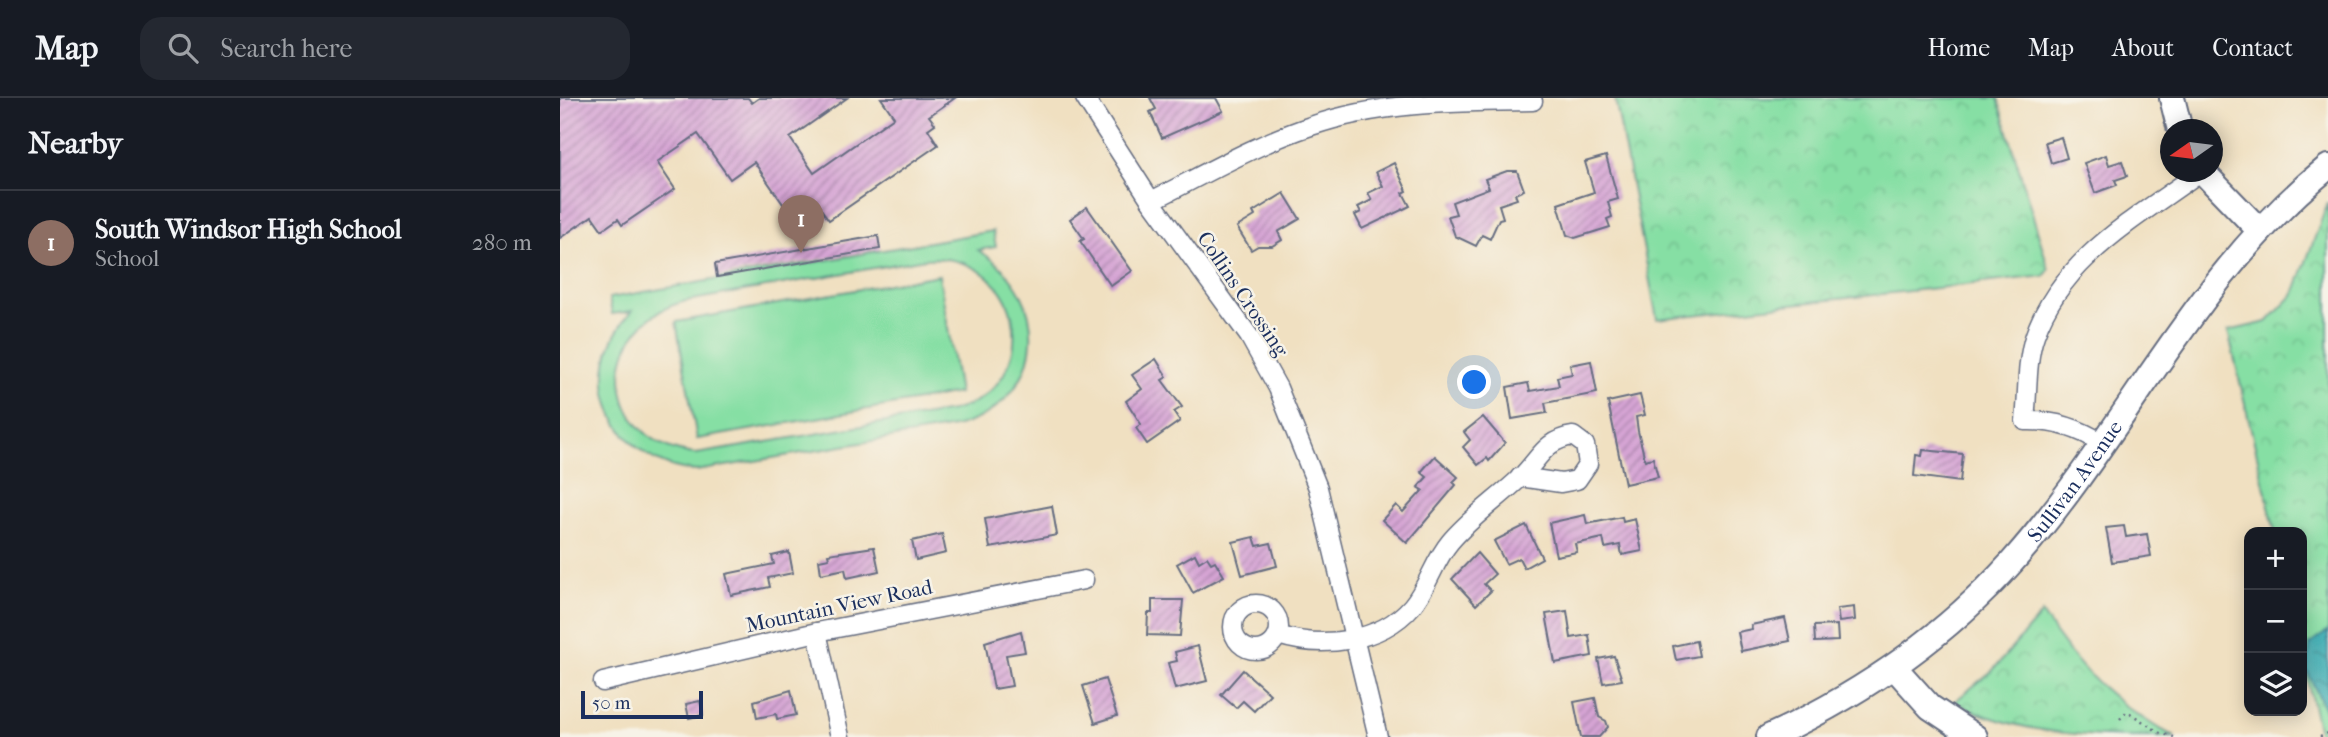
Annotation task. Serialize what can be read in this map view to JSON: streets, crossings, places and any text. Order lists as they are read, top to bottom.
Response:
{
  "streets": {
    "main road": ["Sullivan Avenue"],
    "street": ["Collins Crossing", "Mountain View Road"]
  },
  "scale_bar": "50 m",
  "north": "left",
  "page": {
    "header": "Map",
    "search": "Search here",
    "nav": [
      "Home",
      "Map",
      "About",
      "Contact"
    ],
    "heading": "Nearby",
    "list": [
      {
        "mark": "1",
        "name": "South Windsor High School",
        "note": "School",
        "value": "280 m"
      }
    ],
    "pins": "1",
    "map_buttons": ["+", "−"],
    "scale": "50 m"
  }
}
